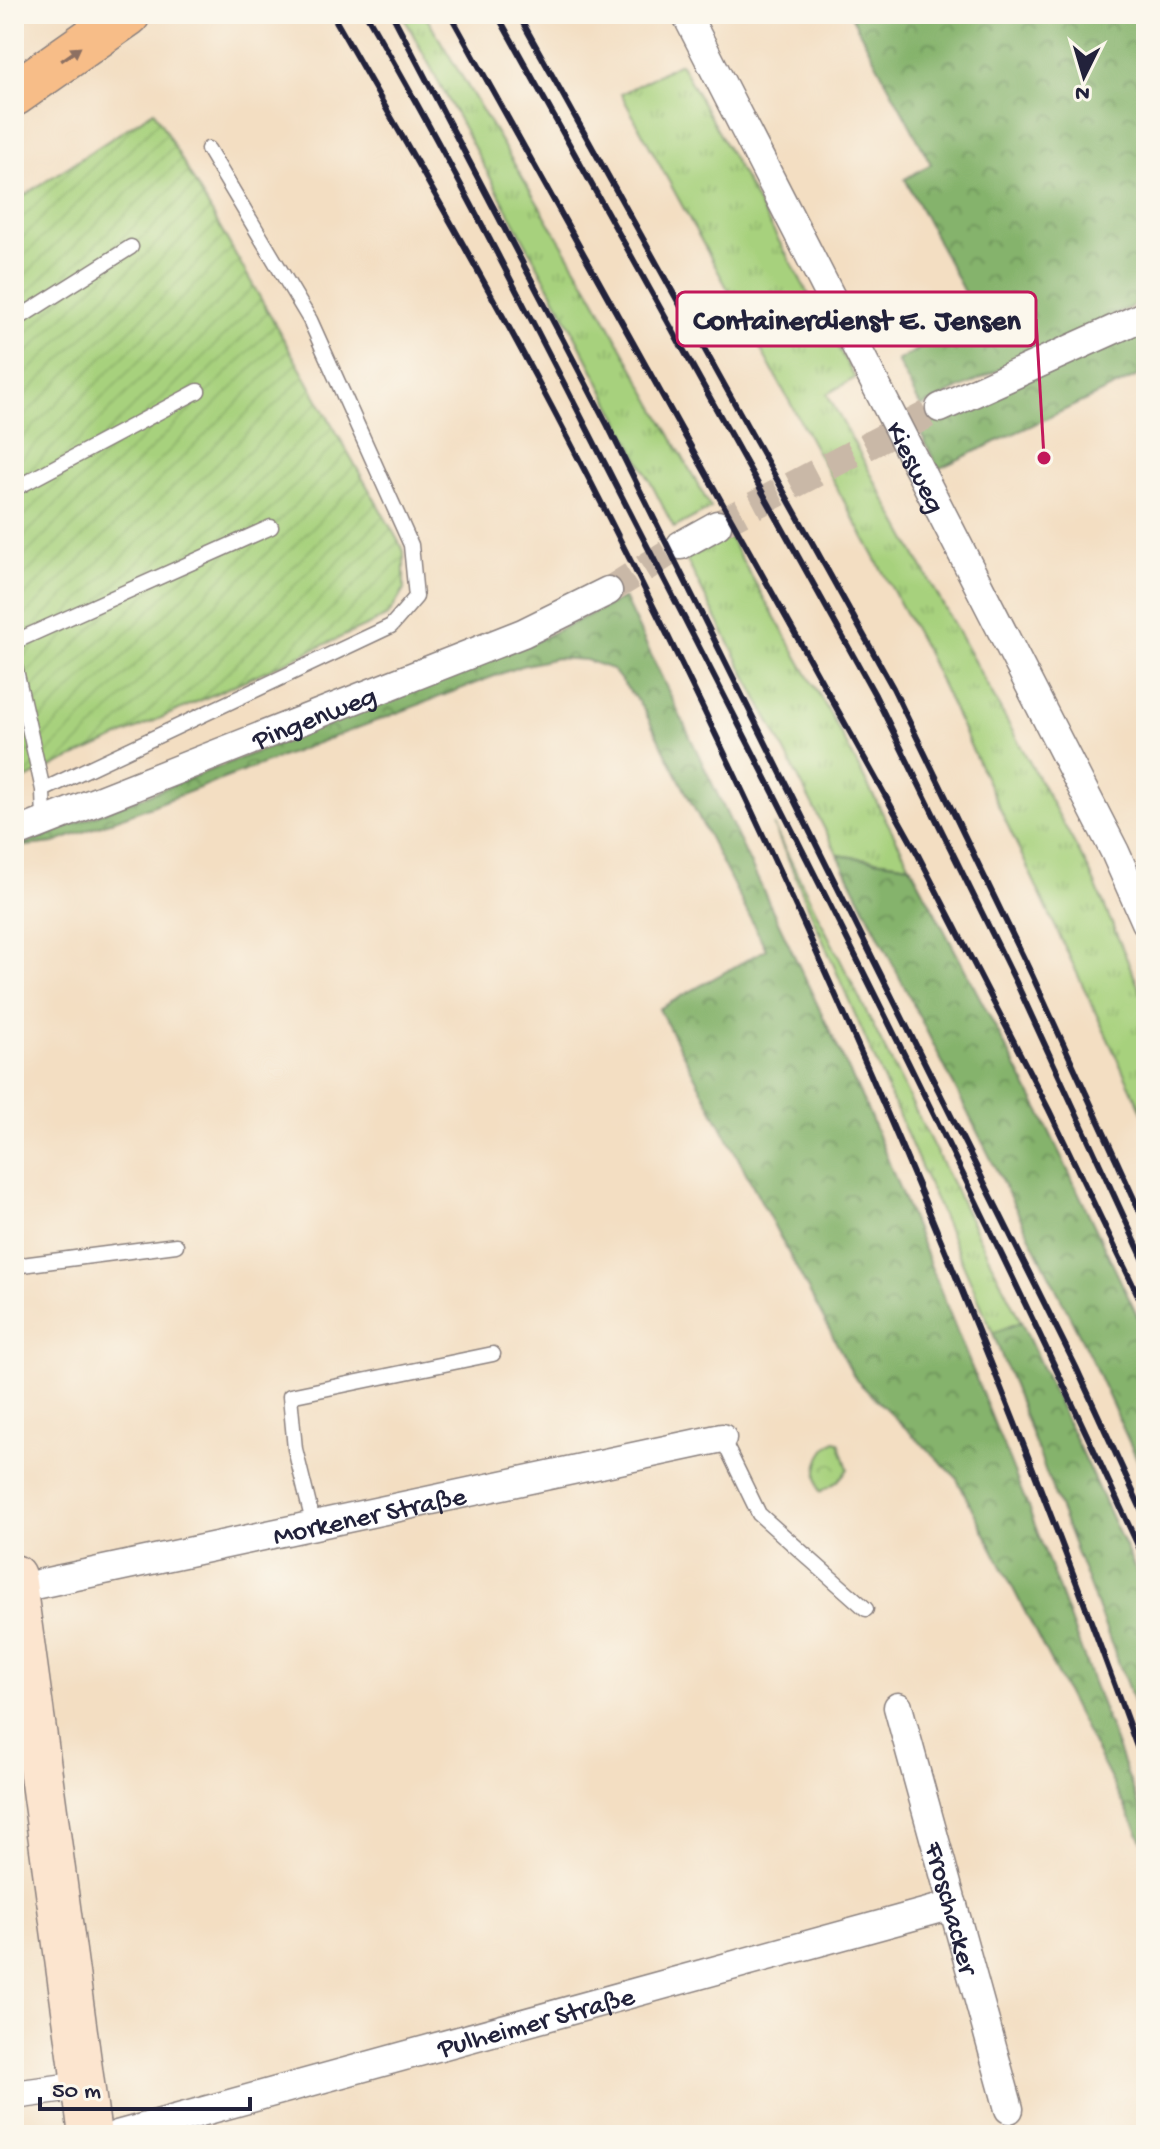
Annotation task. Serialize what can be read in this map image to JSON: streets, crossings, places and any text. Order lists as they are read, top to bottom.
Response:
{
  "streets": {
    "street": [
      "Kiesweg",
      "Pingenweg",
      "Morkener Straße",
      "Froschacker",
      "Pulheimer Straße"
    ]
  },
  "crossings": [
    ["Froschacker", "Pulheimer Straße"]
  ],
  "places": ["Containerdienst E. Jensen"],
  "scale_bar": "50 m",
  "north": "bottom"
}
